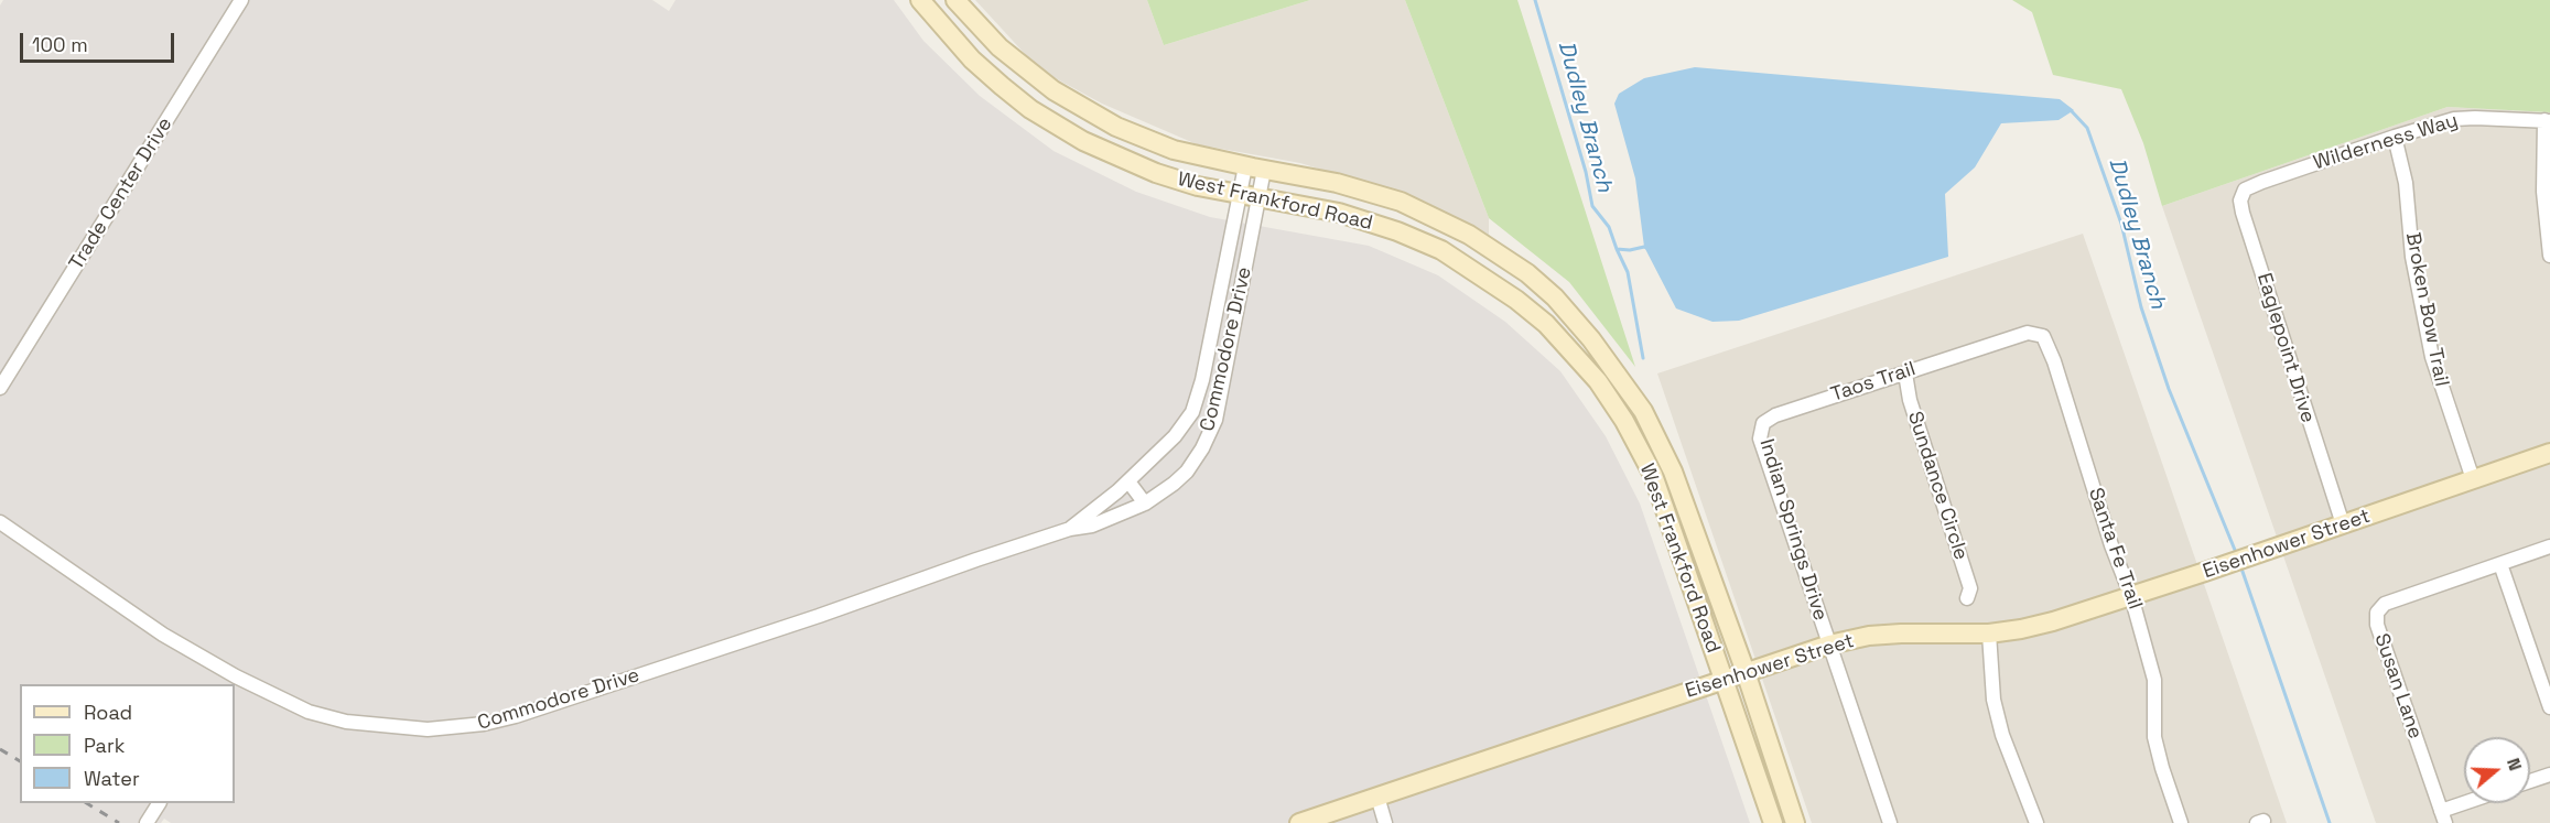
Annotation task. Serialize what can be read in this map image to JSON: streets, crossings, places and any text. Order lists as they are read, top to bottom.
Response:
{
  "streets": {
    "main road": ["West Frankford Road", "Eisenhower Street"],
    "street": [
      "Wilderness Way",
      "Trade Center Drive",
      "Broken Bow Trail",
      "Eaglepoint Drive",
      "Commodore Drive",
      "Taos Trail",
      "Sundance Circle",
      "Indian Springs Drive",
      "Santa Fe Trail",
      "Susan Lane"
    ]
  },
  "crossings": [
    ["Wilderness Way", "Broken Bow Trail"],
    ["Wilderness Way", "Eaglepoint Drive"],
    ["West Frankford Road", "Commodore Drive"],
    ["West Frankford Road", "Eisenhower Street"],
    ["Broken Bow Trail", "Eisenhower Street"],
    ["Eaglepoint Drive", "Eisenhower Street"],
    ["Taos Trail", "Sundance Circle"],
    ["Taos Trail", "Indian Springs Drive"],
    ["Taos Trail", "Santa Fe Trail"],
    ["Indian Springs Drive", "Eisenhower Street"],
    ["Eisenhower Street", "Santa Fe Trail"]
  ],
  "water": ["Dudley Branch"],
  "legend": ["Road", "Park", "Water"],
  "scale_bar": "100 m",
  "north": "right"
}
